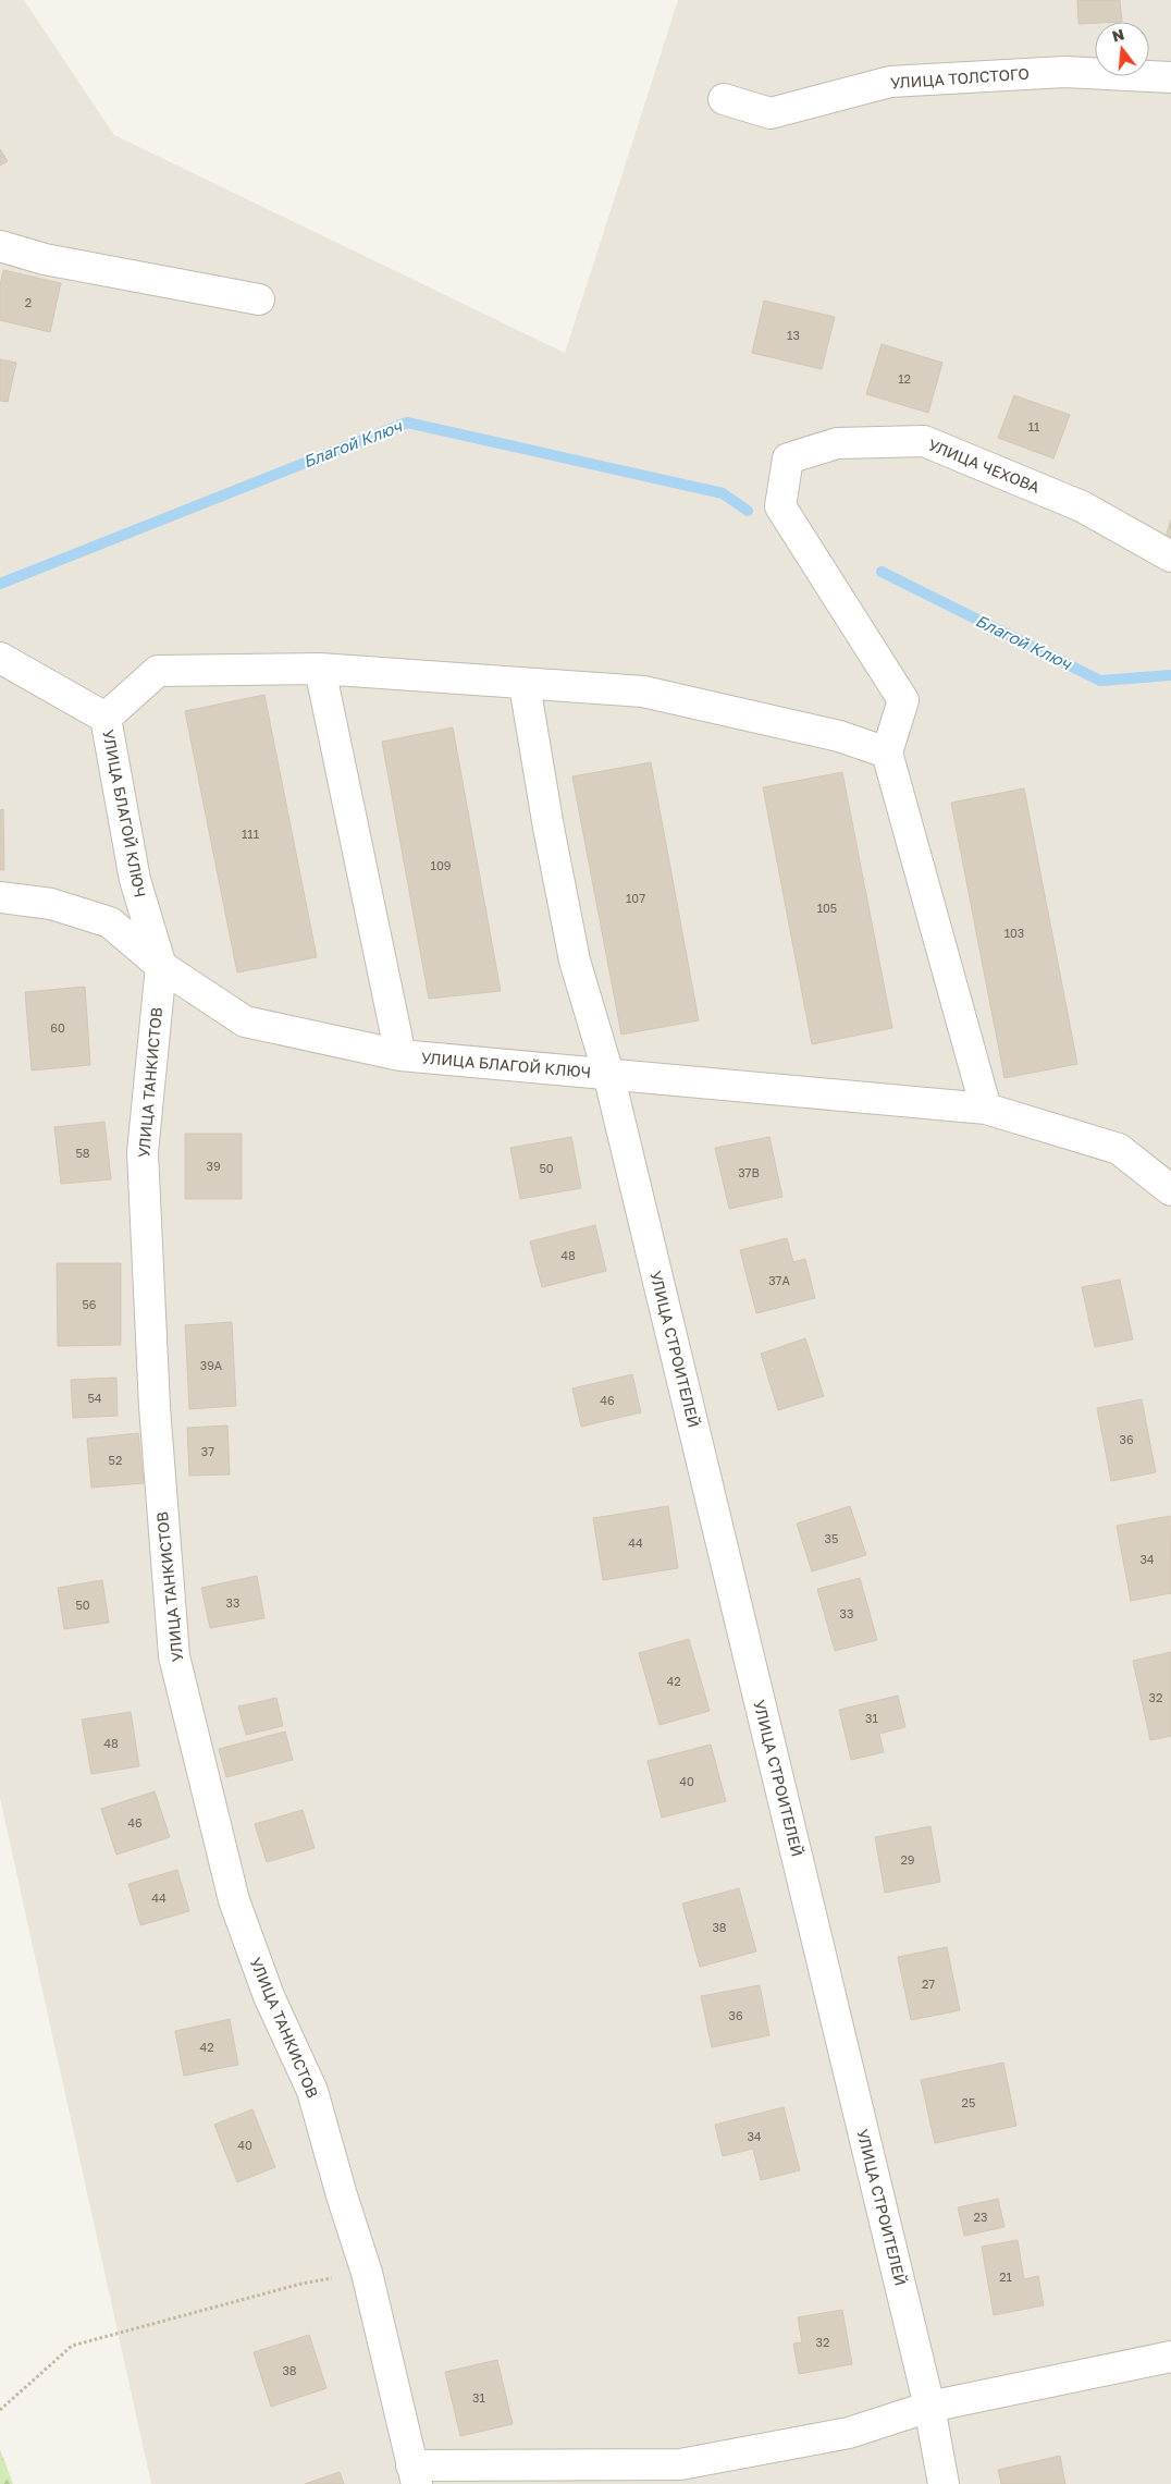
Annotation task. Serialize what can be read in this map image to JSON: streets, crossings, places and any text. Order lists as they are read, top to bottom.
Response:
{
  "streets": {
    "street": [
      "УЛИЦА ТОЛСТОГО",
      "УЛИЦА ЧЕХОВА",
      "УЛИЦА БЛАГОЙ КЛЮЧ",
      "УЛИЦА ТАНКИСТОВ",
      "УЛИЦА СТРОИТЕЛЕЙ"
    ]
  },
  "crossings": [
    ["УЛИЦА БЛАГОЙ КЛЮЧ", "УЛИЦА ТАНКИСТОВ"],
    ["УЛИЦА БЛАГОЙ КЛЮЧ", "УЛИЦА СТРОИТЕЛЕЙ"]
  ],
  "water": ["Благой Ключ"],
  "house_numbers": [
    "2",
    "13",
    "12",
    "11",
    "111",
    "109",
    "107",
    "105",
    "103",
    "60",
    "58",
    "39",
    "50",
    "37В",
    "48",
    "37А",
    "56",
    "39А",
    "54",
    "46",
    "36",
    "37",
    "52",
    "35",
    "44",
    "34",
    "33",
    "50",
    "33",
    "42",
    "32",
    "31",
    "48",
    "40",
    "46",
    "29",
    "44",
    "38",
    "27",
    "36",
    "42",
    "25",
    "34",
    "40",
    "23",
    "21",
    "32",
    "38",
    "31"
  ],
  "north": "top"
}
